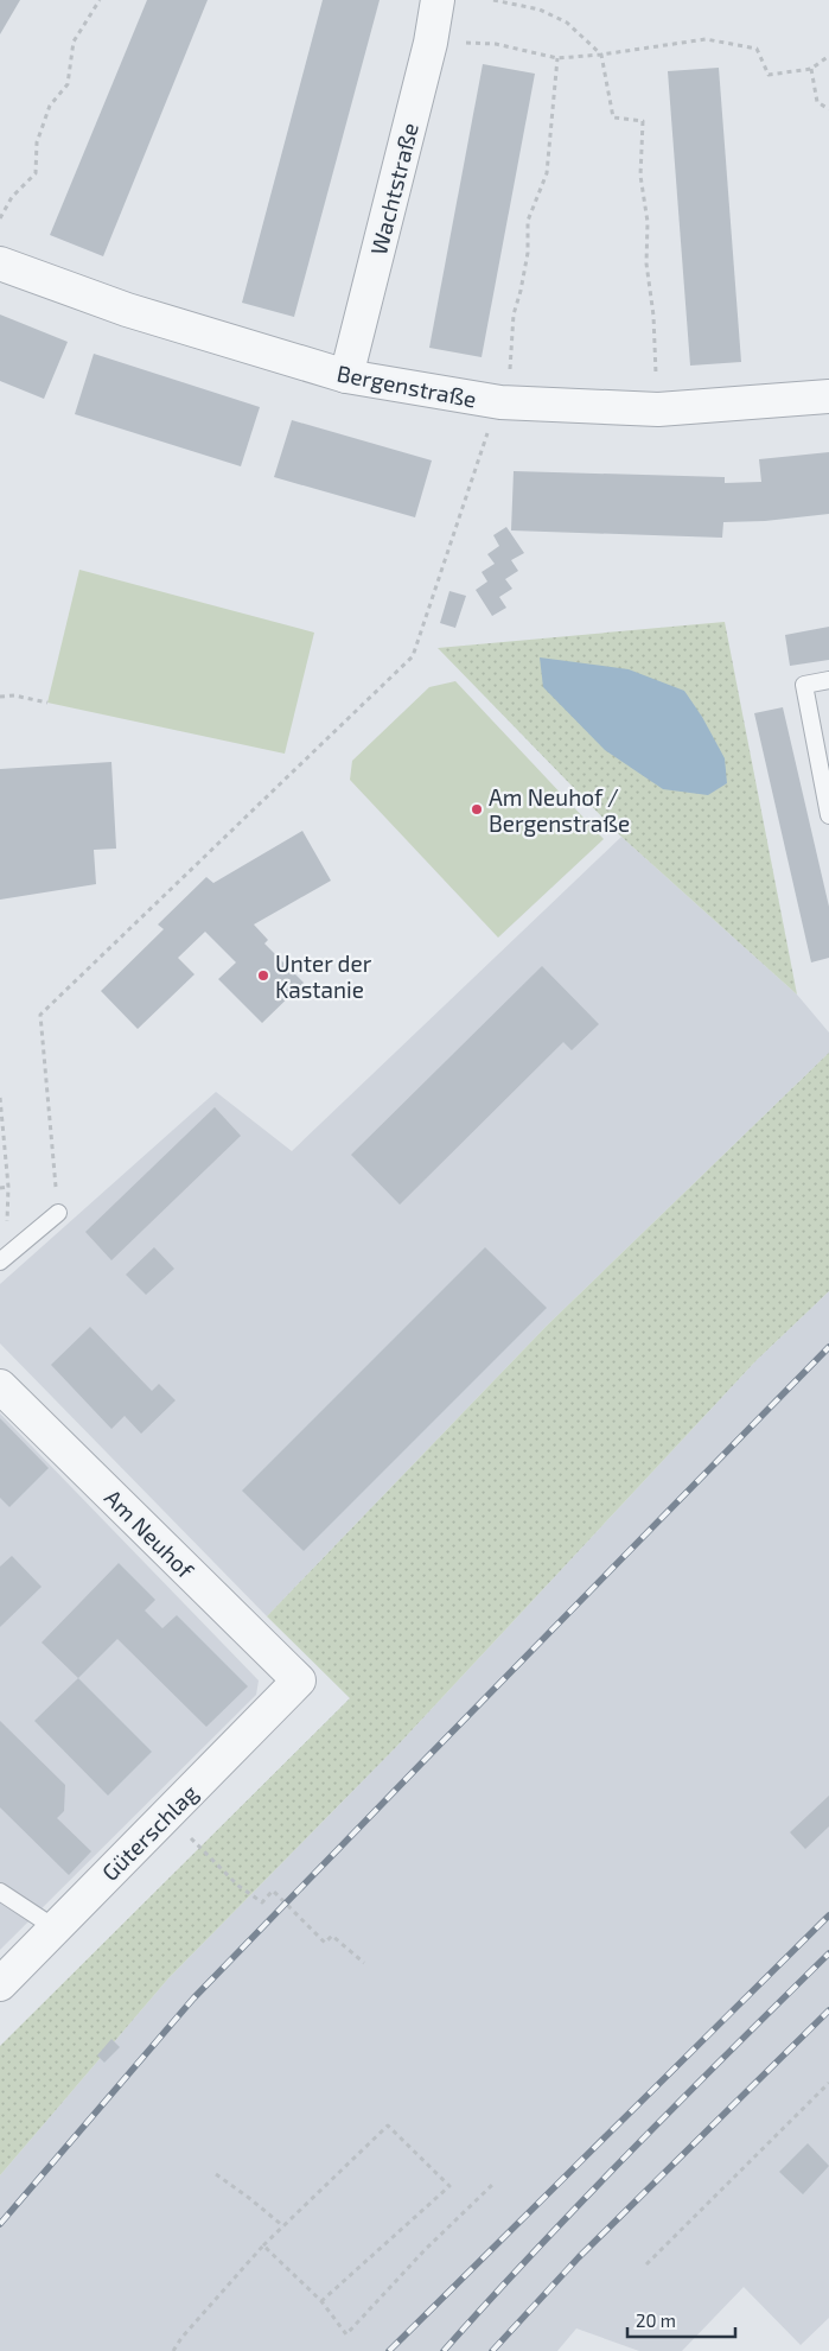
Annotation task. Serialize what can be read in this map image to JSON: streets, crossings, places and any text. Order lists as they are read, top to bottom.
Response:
{
  "streets": {
    "street": [
      "Wachtstraße",
      "Bergenstraße",
      "Am Neuhof",
      "Güterschlag"
    ]
  },
  "crossings": [
    ["Wachtstraße", "Bergenstraße"],
    ["Am Neuhof", "Güterschlag"]
  ],
  "places": ["Am Neuhof / Bergenstraße", "Unter der Kastanie"],
  "scale_bar": "20 m"
}
